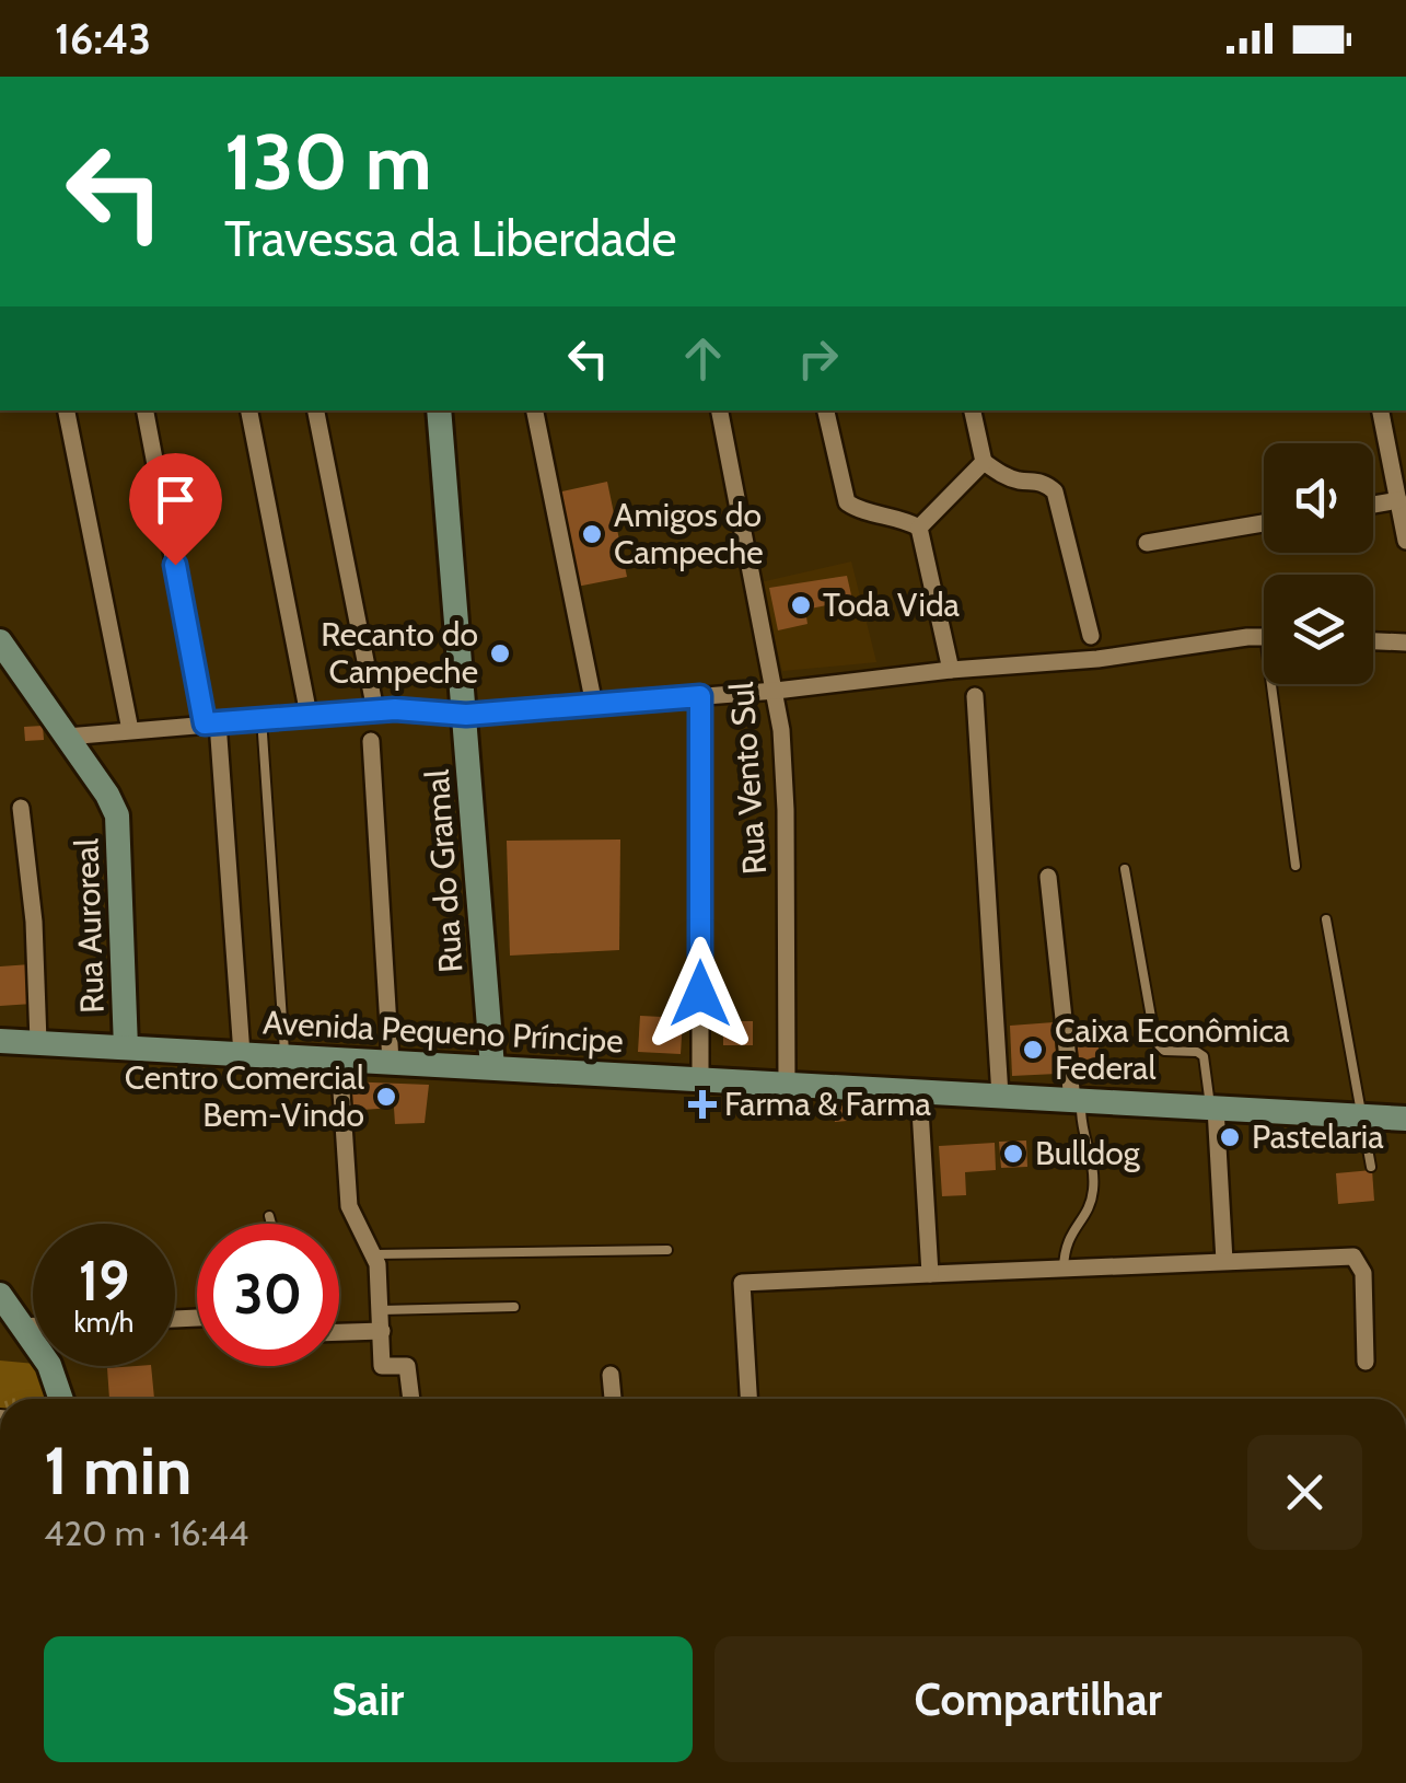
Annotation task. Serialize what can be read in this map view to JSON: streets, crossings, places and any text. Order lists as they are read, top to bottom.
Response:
{
  "streets": {
    "main road": ["Rua do Gramal", "Rua Auroreal", "Avenida Pequeno Príncipe"],
    "street": ["Rua Vento Sul"]
  },
  "crossings": [
    ["Rua Vento Sul", "Avenida Pequeno Príncipe"],
    ["Rua do Gramal", "Avenida Pequeno Príncipe"],
    ["Rua Auroreal", "Avenida Pequeno Príncipe"]
  ],
  "places": {
    "other": [
      "Amigos do Campeche",
      "Toda Vida",
      "Recanto do Campeche",
      "Caixa Econômica Federal",
      "Centro Comercial Bem-Vindo",
      "Pastelaria",
      "Bulldog"
    ],
    "health": ["Farma & Farma"]
  },
  "page": {
    "status": "16:43",
    "turn": ["130 m", "Travessa da Liberdade"],
    "speed": "19 km/h",
    "limit": "30",
    "heading": ["1 min", "420 m · 16:44"],
    "buttons": ["Sair", "Compartilhar"]
  }
}
